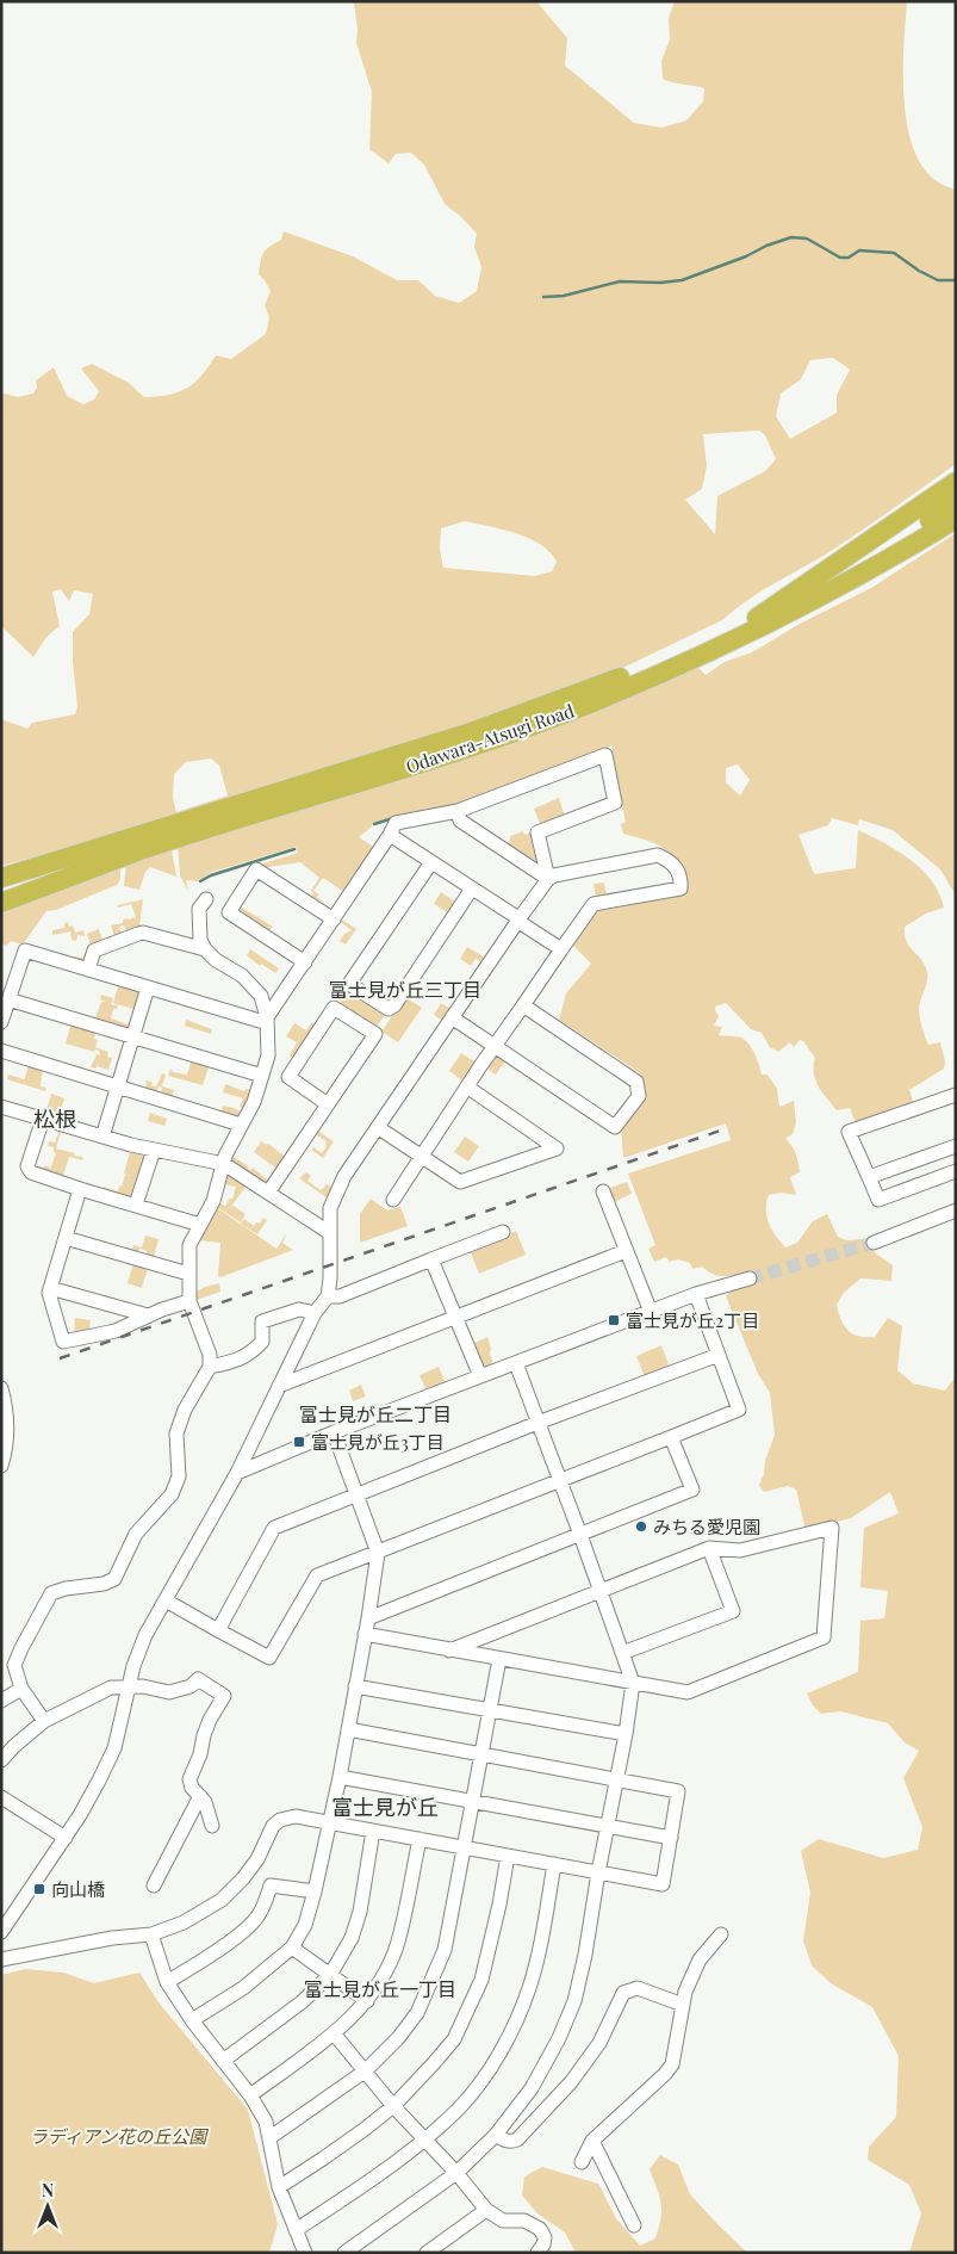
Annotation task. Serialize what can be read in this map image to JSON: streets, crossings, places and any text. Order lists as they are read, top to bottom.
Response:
{
  "streets": {
    "highway": ["Odawara-Atsugi Road"]
  },
  "districts": [
    "富士見が丘三丁目",
    "松根",
    "富士見が丘二丁目",
    "富士見が丘",
    "富士見が丘一丁目"
  ],
  "parks": ["ラディアン花の丘公園"],
  "places": {
    "transit": ["富士見が丘2丁目", "富士見が丘3丁目", "向山橋"],
    "other": ["みちる愛児園"]
  },
  "north": "top"
}
